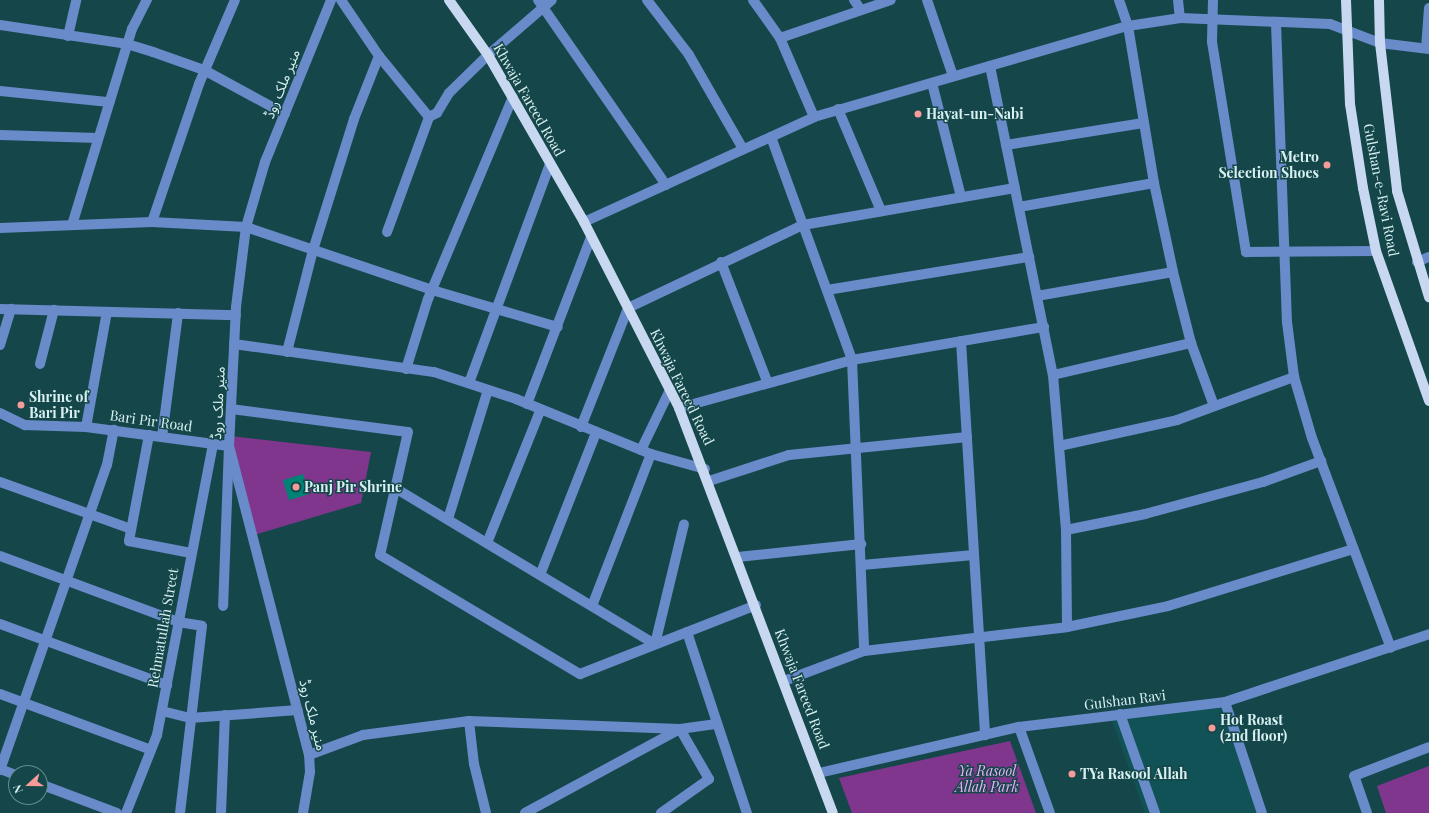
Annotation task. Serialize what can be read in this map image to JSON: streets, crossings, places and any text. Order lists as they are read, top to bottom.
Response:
{
  "streets": {
    "main road": ["Khwaja Fareed Road", "Gulshan-e-Ravi Road"],
    "street": [
      "منیر ملک روڈ",
      "Bari Pir Road",
      "Rehmatullah Street",
      "Gulshan Ravi"
    ]
  },
  "crossings": [
    ["منیر ملک روڈ", "Bari Pir Road"],
    ["Khwaja Fareed Road", "Gulshan Ravi"],
    ["Bari Pir Road", "Rehmatullah Street"]
  ],
  "parks": ["Ya Rasool Allah Park"],
  "places": [
    "Hayat-un-Nabi",
    "Metro Selection Shoes",
    "Shrine of Bari Pir",
    "Panj Pir Shrine",
    "Hot Roast (2nd floor)",
    "TYa Rasool Allah"
  ],
  "north": "left"
}
